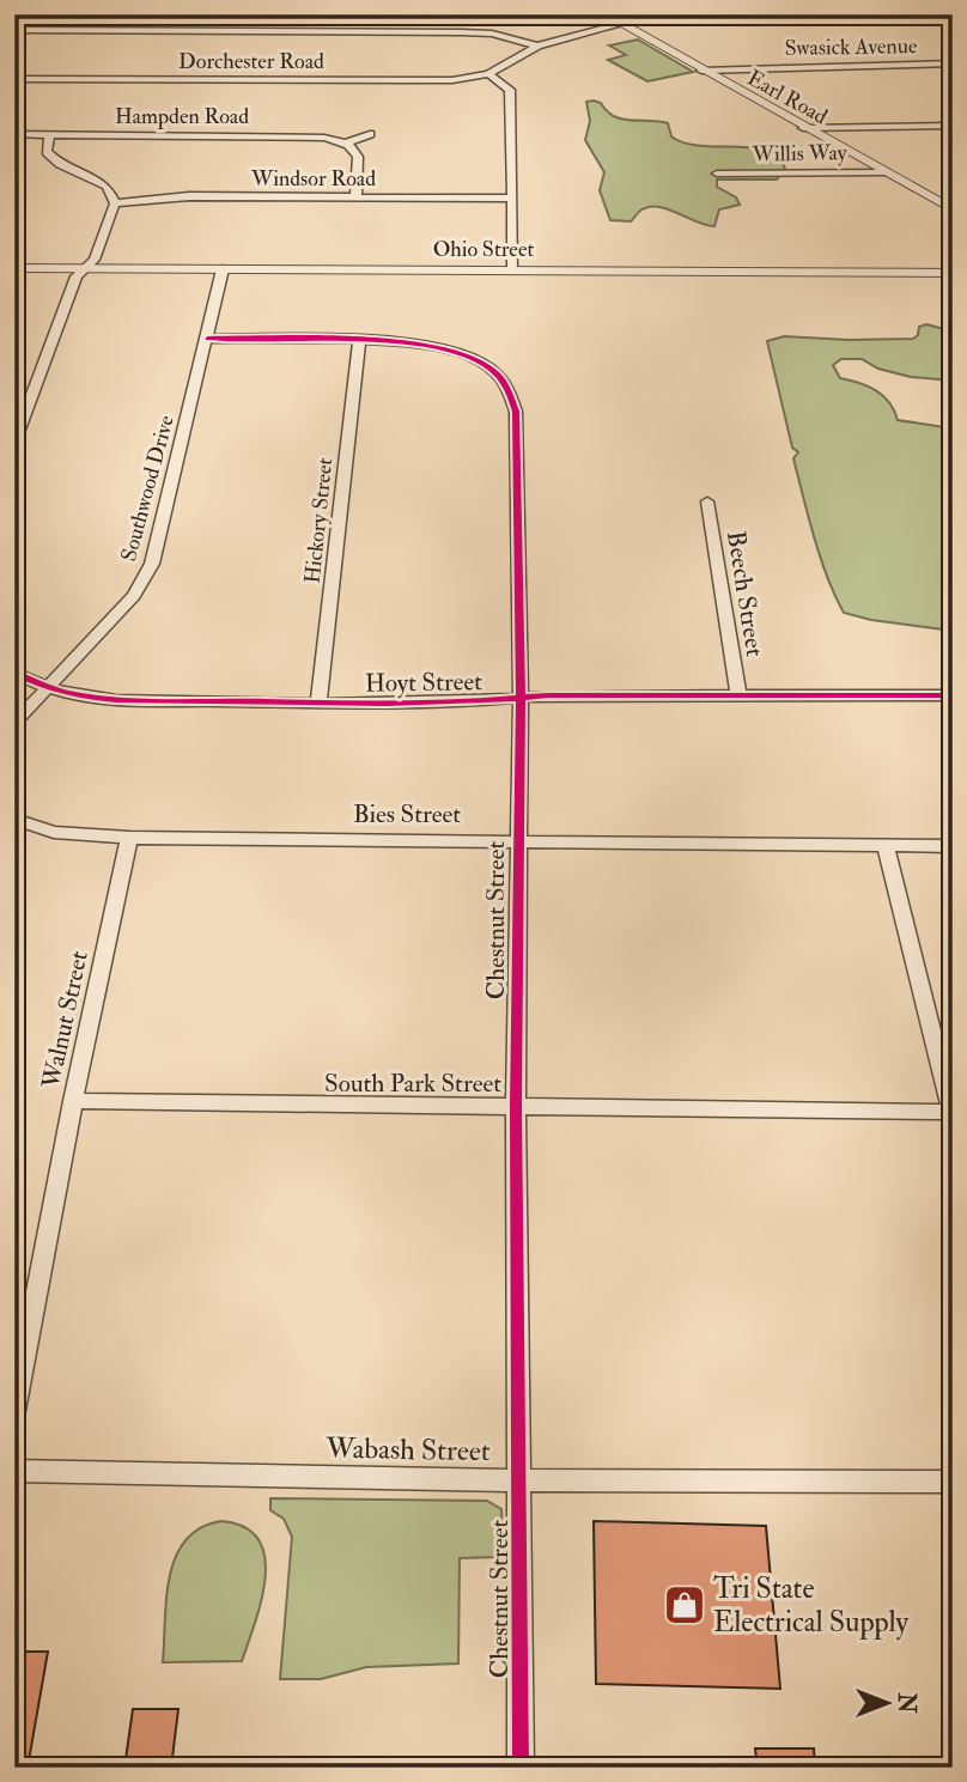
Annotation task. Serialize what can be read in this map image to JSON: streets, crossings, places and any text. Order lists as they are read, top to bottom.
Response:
{
  "streets": {
    "street": [
      "Swasick Avenue",
      "Dorchester Road",
      "Earl Road",
      "Hampden Road",
      "Willis Way",
      "Windsor Road",
      "Ohio Street",
      "Southwood Drive",
      "Hickory Street",
      "Beech Street",
      "Hoyt Street",
      "Bies Street",
      "Chestnut Street",
      "Walnut Street",
      "South Park Street",
      "Wabash Street"
    ]
  },
  "crossings": [
    ["Swasick Avenue", "Earl Road"],
    ["Earl Road", "Willis Way"],
    ["Ohio Street", "Southwood Drive"],
    ["Southwood Drive", "Hoyt Street"],
    ["Southwood Drive", "Chestnut Street"],
    ["Hickory Street", "Hoyt Street"],
    ["Hickory Street", "Chestnut Street"],
    ["Beech Street", "Hoyt Street"],
    ["Hoyt Street", "Chestnut Street"],
    ["Bies Street", "Chestnut Street"],
    ["Bies Street", "Walnut Street"],
    ["Chestnut Street", "South Park Street"],
    ["Chestnut Street", "Wabash Street"],
    ["Walnut Street", "South Park Street"]
  ],
  "places": {
    "shop": ["Tri State Electrical Supply"]
  },
  "north": "right"
}
